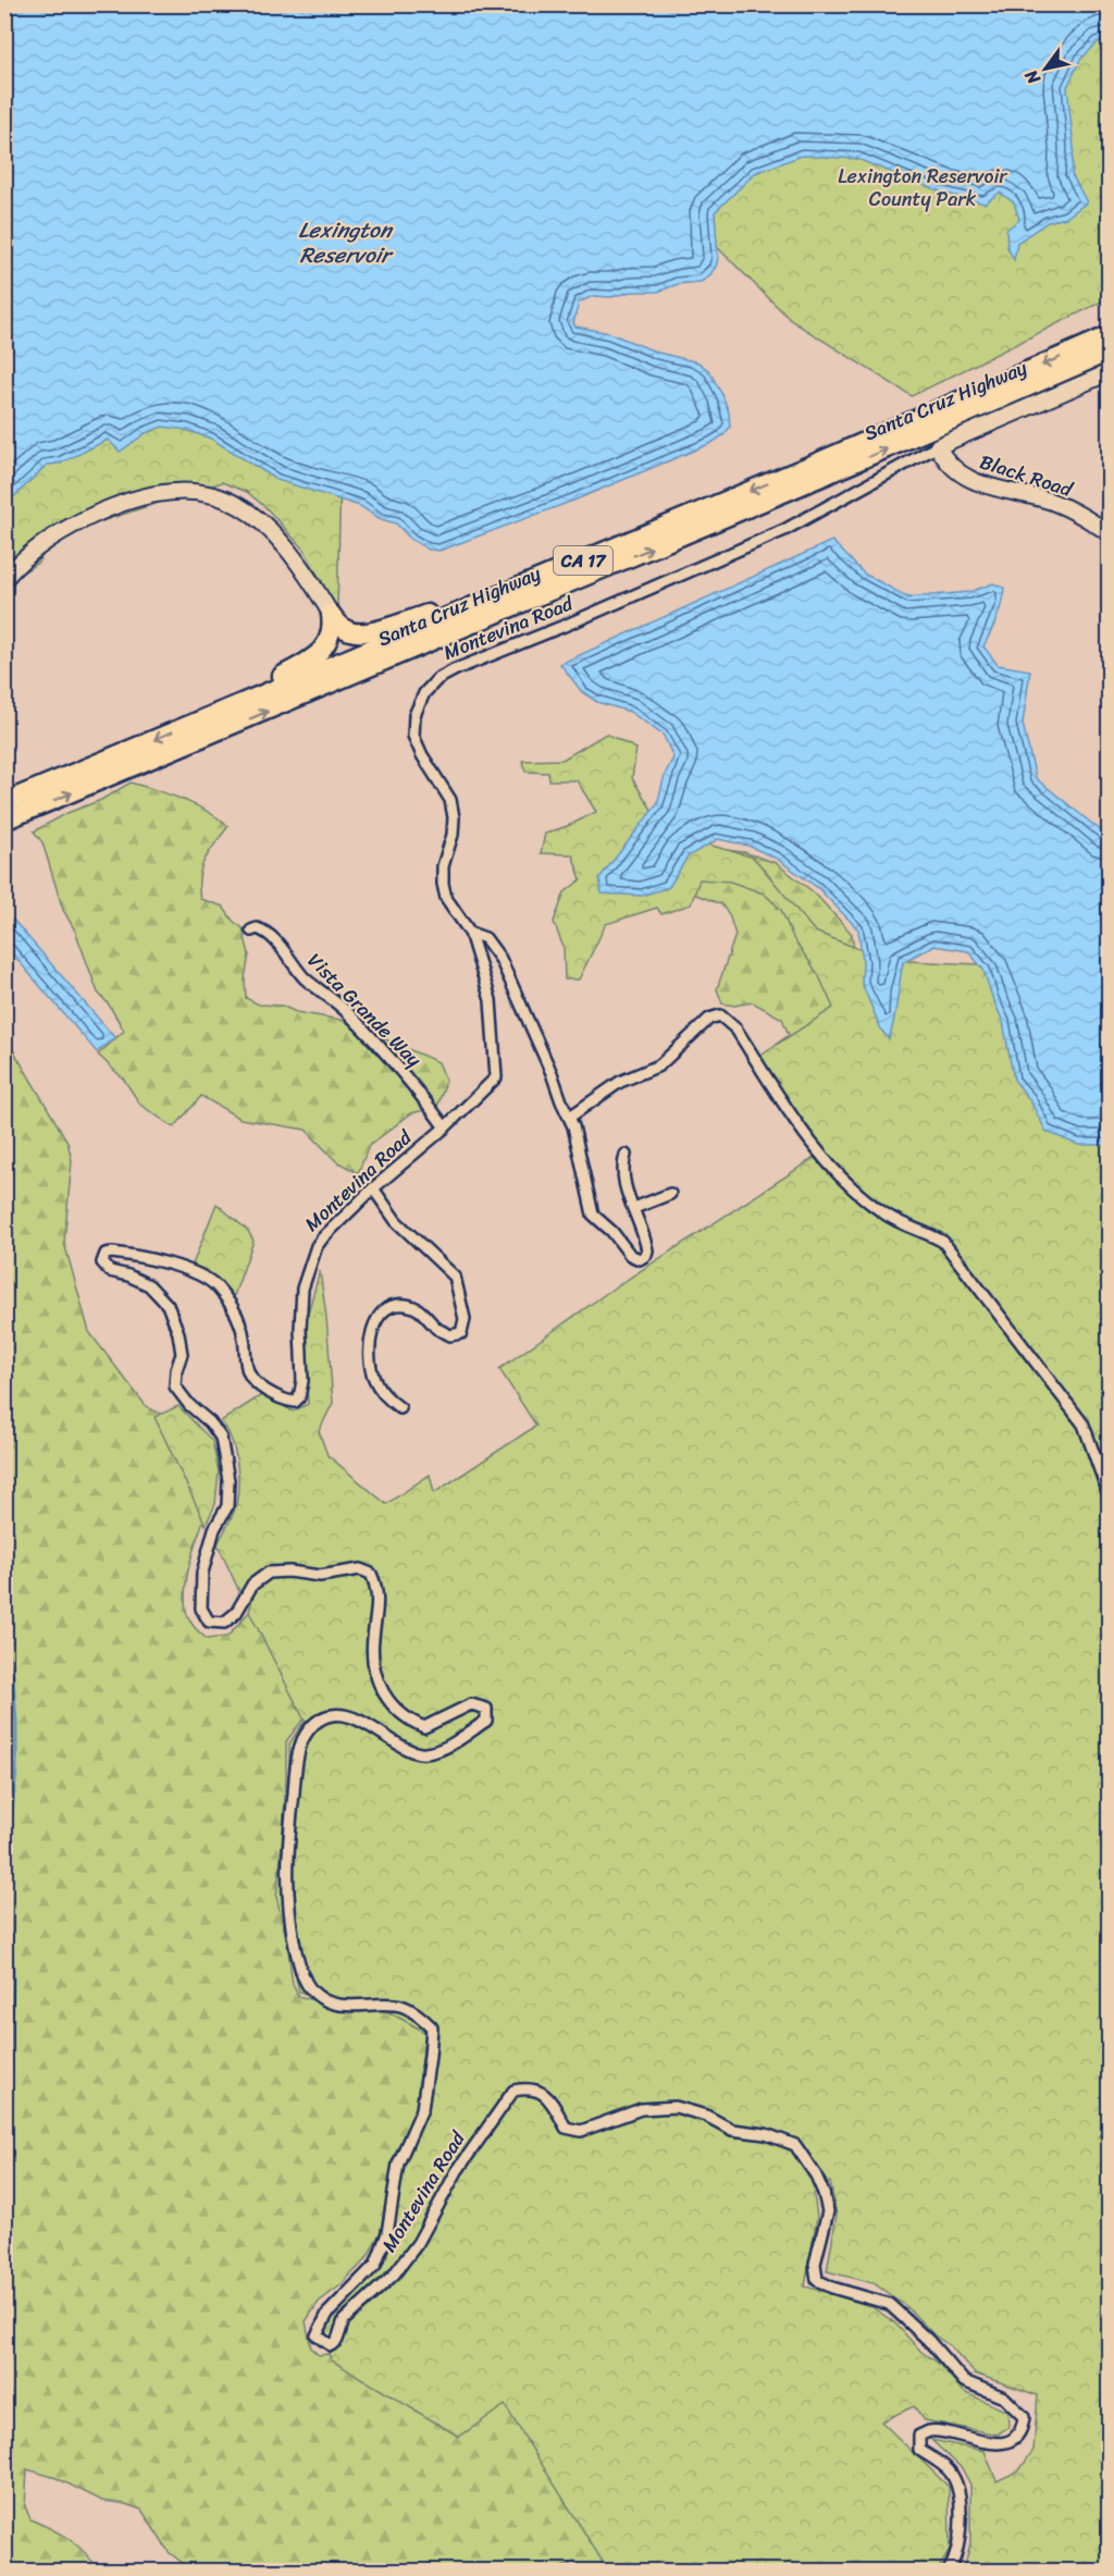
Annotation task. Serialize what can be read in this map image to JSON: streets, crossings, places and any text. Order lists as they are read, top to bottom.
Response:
{
  "streets": {
    "highway": ["Santa Cruz Highway", "CA 17"],
    "street": ["Black Road", "Montevina Road", "Vista Grande Way"]
  },
  "crossings": [
    ["Black Road", "Montevina Road"],
    ["Montevina Road", "Vista Grande Way"]
  ],
  "water": ["Lexington Reservoir"],
  "parks": ["Lexington Reservoir County Park"],
  "north": "bottom left"
}
